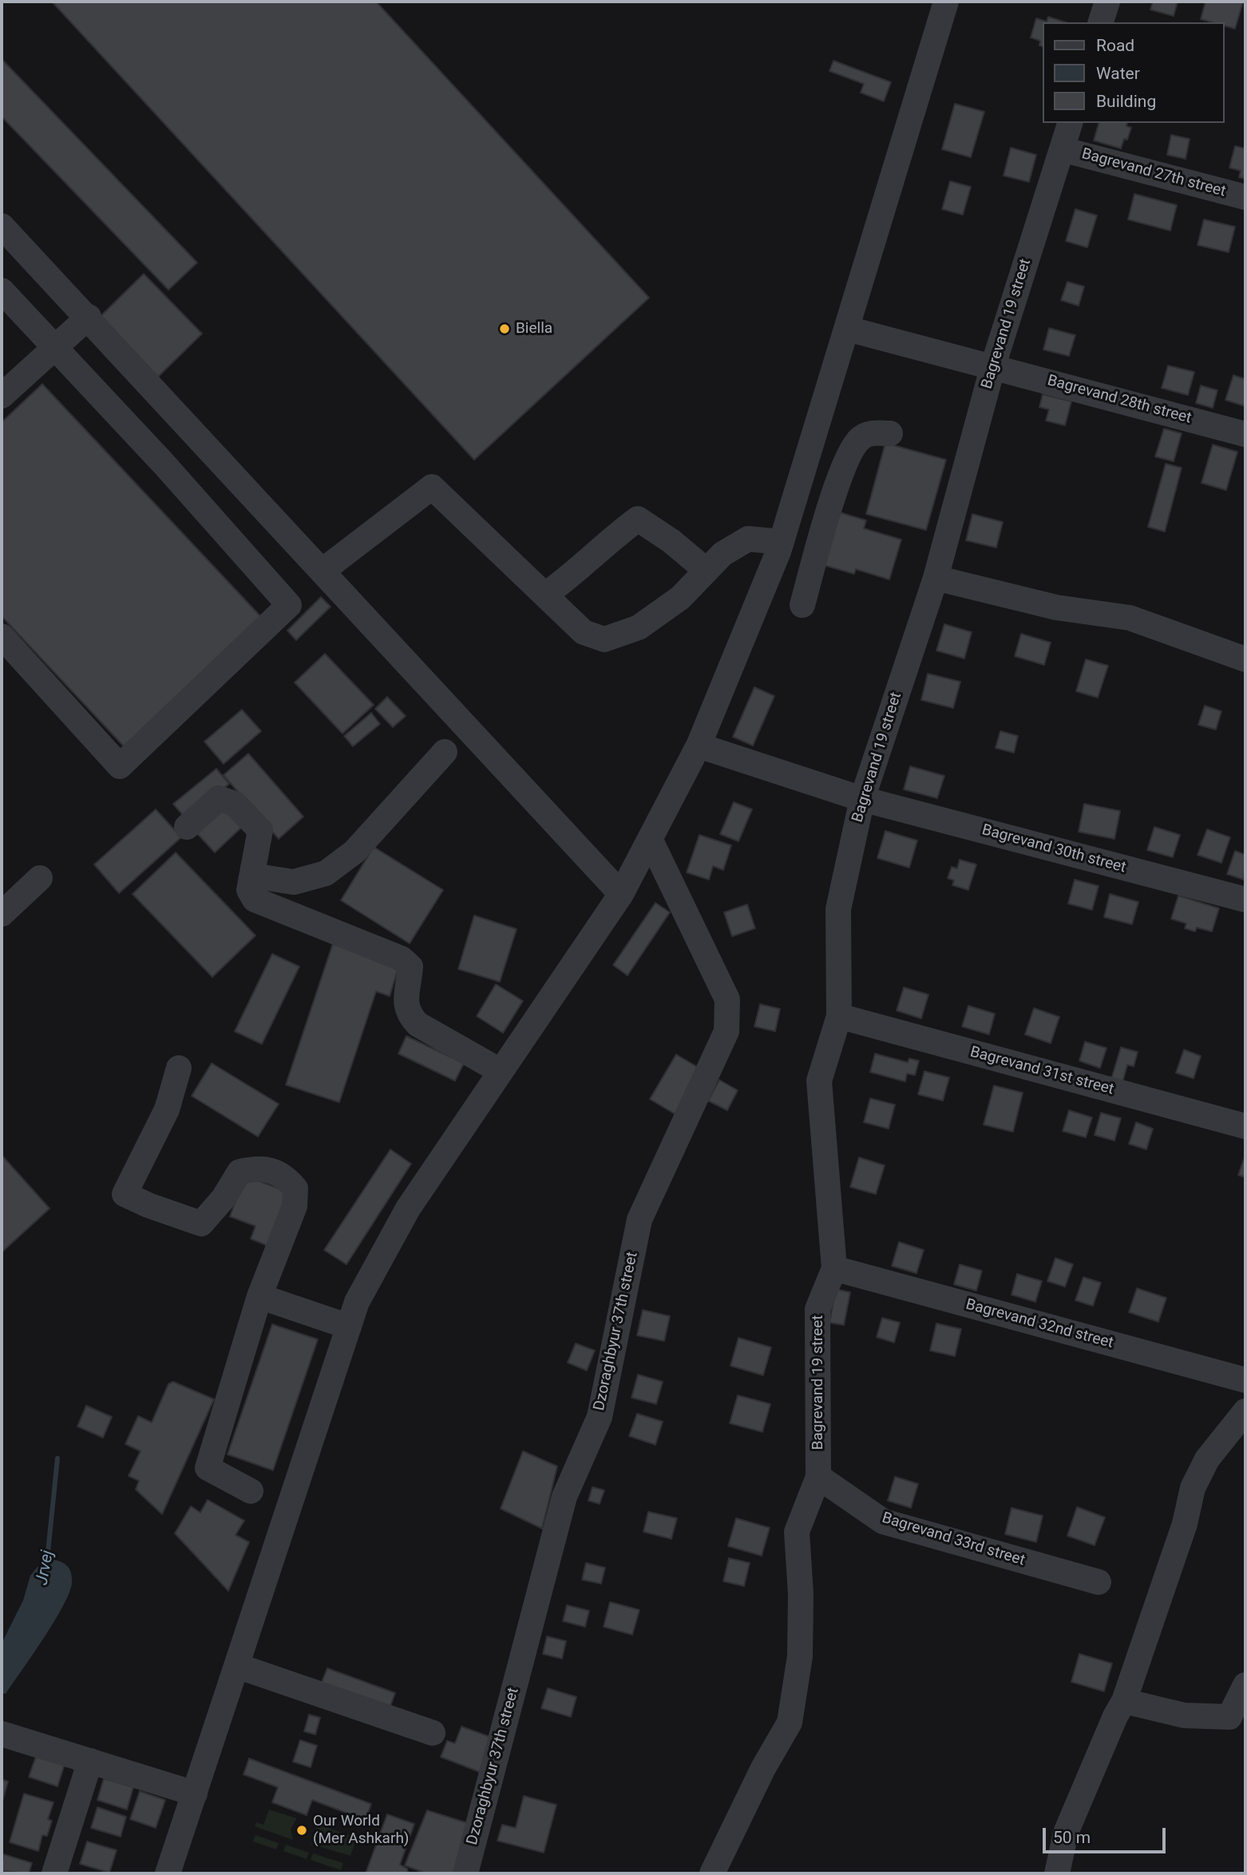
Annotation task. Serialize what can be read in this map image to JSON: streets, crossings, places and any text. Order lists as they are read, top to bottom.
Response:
{
  "streets": {
    "street": [
      "Bagrevand 27th street",
      "Bagrevand 19 street",
      "Bagrevand 28th street",
      "Bagrevand 30th street",
      "Bagrevand 31st street",
      "Bagrevand 32nd street",
      "Dzoraghbyur 37th street",
      "Bagrevand 33rd street"
    ]
  },
  "crossings": [
    ["Bagrevand 27th street", "Bagrevand 19 street"],
    ["Bagrevand 19 street", "Bagrevand 28th street"],
    ["Bagrevand 19 street", "Bagrevand 30th street"],
    ["Bagrevand 19 street", "Bagrevand 31st street"],
    ["Bagrevand 19 street", "Bagrevand 32nd street"],
    ["Bagrevand 19 street", "Bagrevand 33rd street"]
  ],
  "water": ["Jrvej"],
  "places": ["Biella", "Our World (Mer Ashkarh)"],
  "legend": ["Road", "Water", "Building"],
  "scale_bar": "50 m"
}
